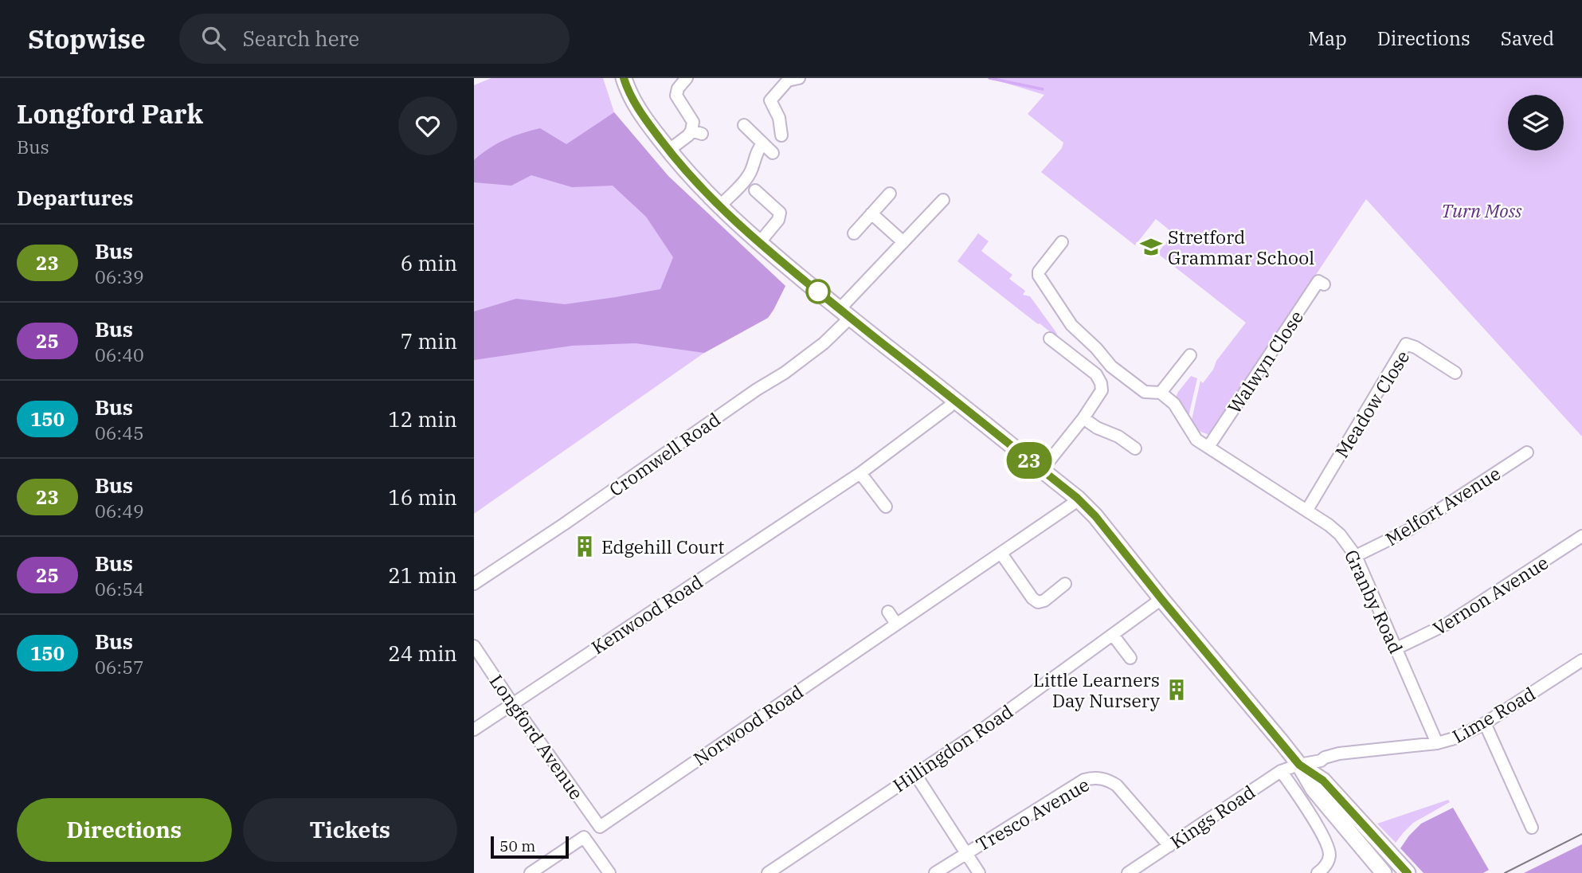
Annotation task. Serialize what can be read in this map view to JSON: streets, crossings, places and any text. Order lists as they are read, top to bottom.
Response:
{
  "streets": {
    "street": [
      "Walwyn Close",
      "Meadow Close",
      "Cromwell Road",
      "Melfort Avenue",
      "Vernon Avenue",
      "Granby Road",
      "Kenwood Road",
      "Lime Road",
      "Norwood Road",
      "Longford Avenue",
      "Hillingdon Road",
      "Tresco Avenue",
      "Kings Road"
    ]
  },
  "crossings": [
    ["Walwyn Close", "Granby Road"],
    ["Meadow Close", "Granby Road"],
    ["Melfort Avenue", "Granby Road"],
    ["Vernon Avenue", "Granby Road"],
    ["Granby Road", "Lime Road"],
    ["Kenwood Road", "Longford Avenue"],
    ["Lime Road", "Kings Road"],
    ["Norwood Road", "Longford Avenue"],
    ["Tresco Avenue", "Kings Road"]
  ],
  "parks": ["Turn Moss"],
  "places": {
    "school or university": ["Stretford Grammar School"],
    "building": ["Edgehill Court", "Little Learners Day Nursery"]
  },
  "lines": ["bus line 23"],
  "scale_bar": "50 m",
  "page": {
    "header": "Stopwise",
    "search": "Search here",
    "nav": ["Map", "Directions", "Saved"],
    "heading": [
      ["Longford Park", "Bus"],
      "Departures"
    ],
    "on_map": "23",
    "list": [
      {
        "mark": "23",
        "name": "Bus",
        "note": "06:39",
        "value": "6 min"
      },
      {
        "mark": "25",
        "name": "Bus",
        "note": "06:40",
        "value": "7 min"
      },
      {
        "mark": "150",
        "name": "Bus",
        "note": "06:45",
        "value": "12 min"
      },
      {
        "mark": "23",
        "name": "Bus",
        "note": "06:49",
        "value": "16 min"
      },
      {
        "mark": "25",
        "name": "Bus",
        "note": "06:54",
        "value": "21 min"
      },
      {
        "mark": "150",
        "name": "Bus",
        "note": "06:57",
        "value": "24 min"
      }
    ],
    "buttons": ["Directions", "Tickets"],
    "scale": "50 m"
  }
}
